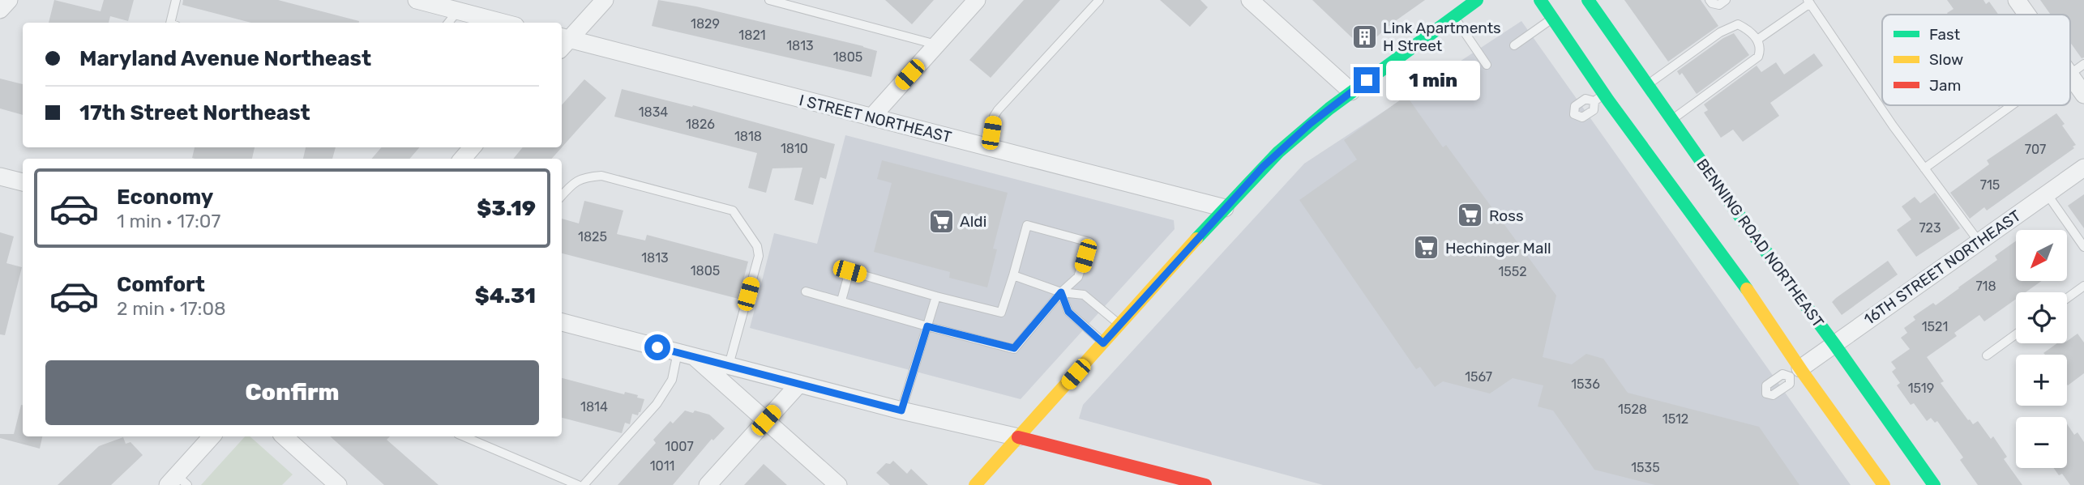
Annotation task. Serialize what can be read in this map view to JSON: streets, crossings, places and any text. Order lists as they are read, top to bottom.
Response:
{
  "streets": {
    "main road": ["BENNING ROAD NORTHEAST"],
    "street": ["I STREET NORTHEAST", "16TH STREET NORTHEAST"]
  },
  "crossings": [
    ["BENNING ROAD NORTHEAST", "16TH STREET NORTHEAST"]
  ],
  "places": {
    "building": ["Link Apartments H Street"],
    "supermarket": ["Ross", "Aldi", "Hechinger Mall"]
  },
  "house_numbers": [
    "1829",
    "1821",
    "1813",
    "1805",
    "1834",
    "1826",
    "1818",
    "1810",
    "707",
    "715",
    "723",
    "1825",
    "1813",
    "1805",
    "1552",
    "718",
    "1521",
    "1567",
    "1536",
    "1519",
    "1814",
    "1528",
    "1512",
    "1007",
    "1011",
    "1535"
  ],
  "legend": ["Fast", "Slow", "Jam"],
  "north": "bottom left",
  "page": {
    "banner": ["Maryland Avenue Northeast", "17th Street Northeast"],
    "bubble": "1 min",
    "list": [
      {
        "name": "Economy",
        "note": "1 min · 17:07",
        "value": "$3.19"
      },
      {
        "name": "Comfort",
        "note": "2 min · 17:08",
        "value": "$4.31"
      }
    ],
    "map_buttons": ["+", "−"],
    "buttons": "Confirm"
  }
}
